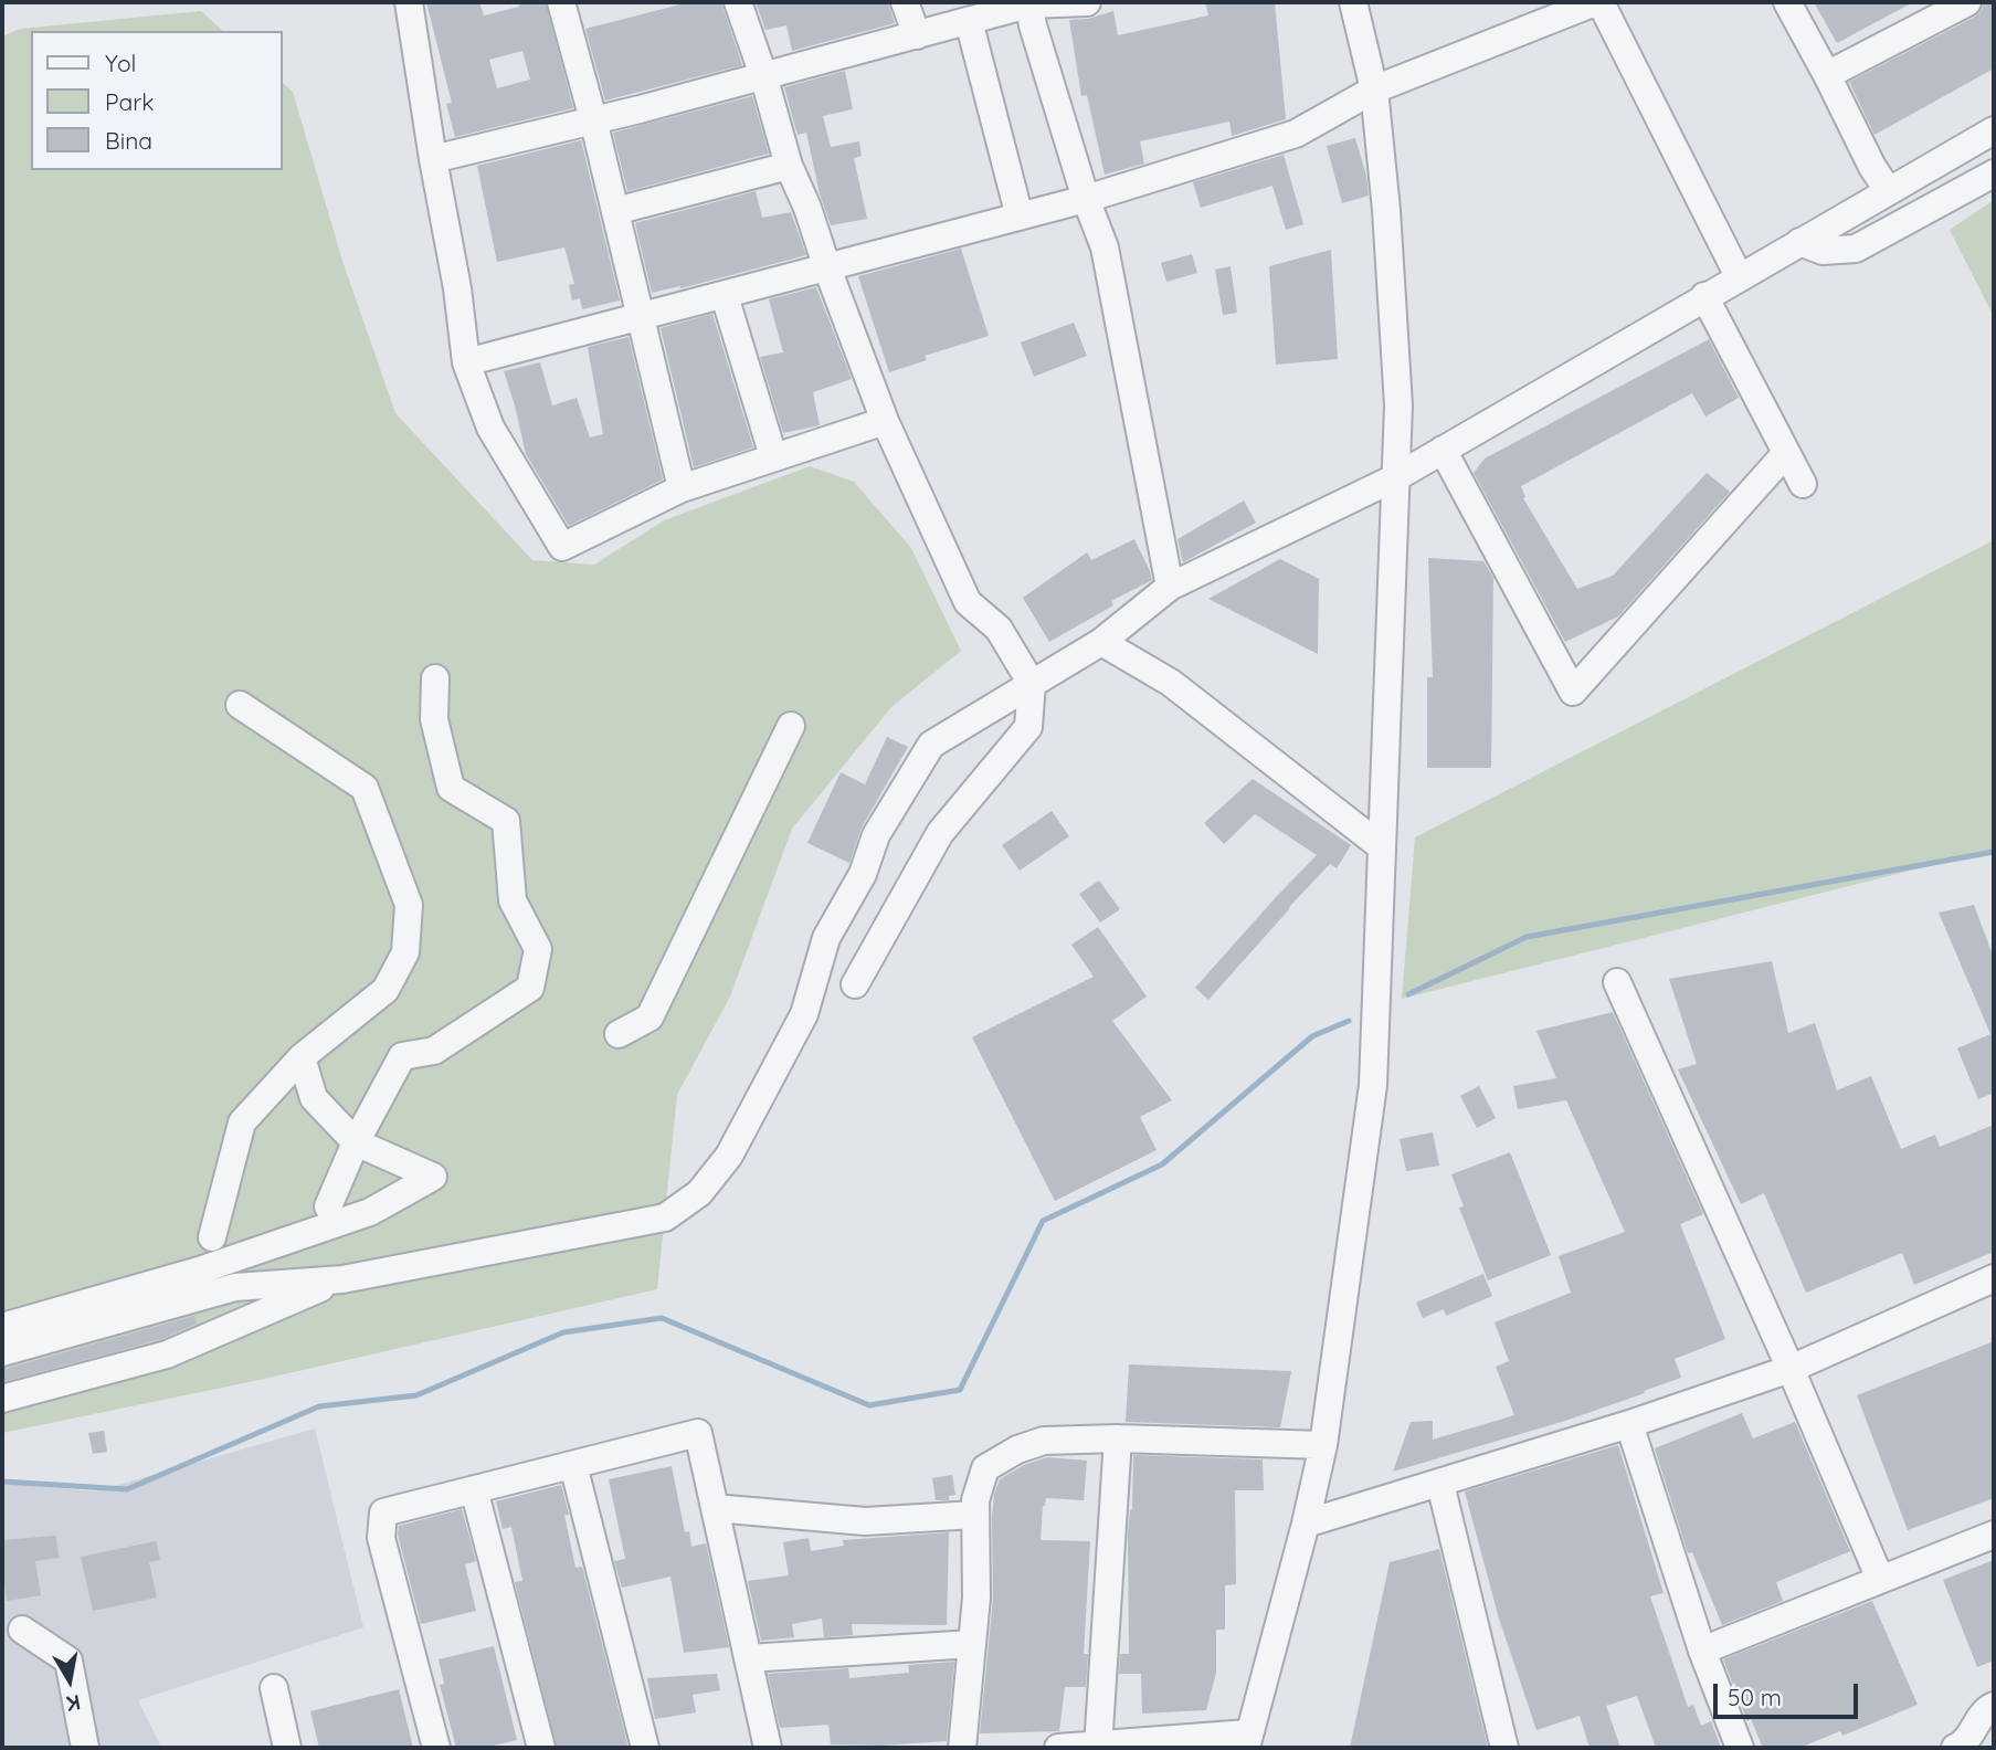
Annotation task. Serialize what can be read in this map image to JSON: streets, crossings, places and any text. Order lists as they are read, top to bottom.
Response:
{
  "legend": ["Yol", "Park", "Bina"],
  "scale_bar": "50 m",
  "north": "bottom"
}
